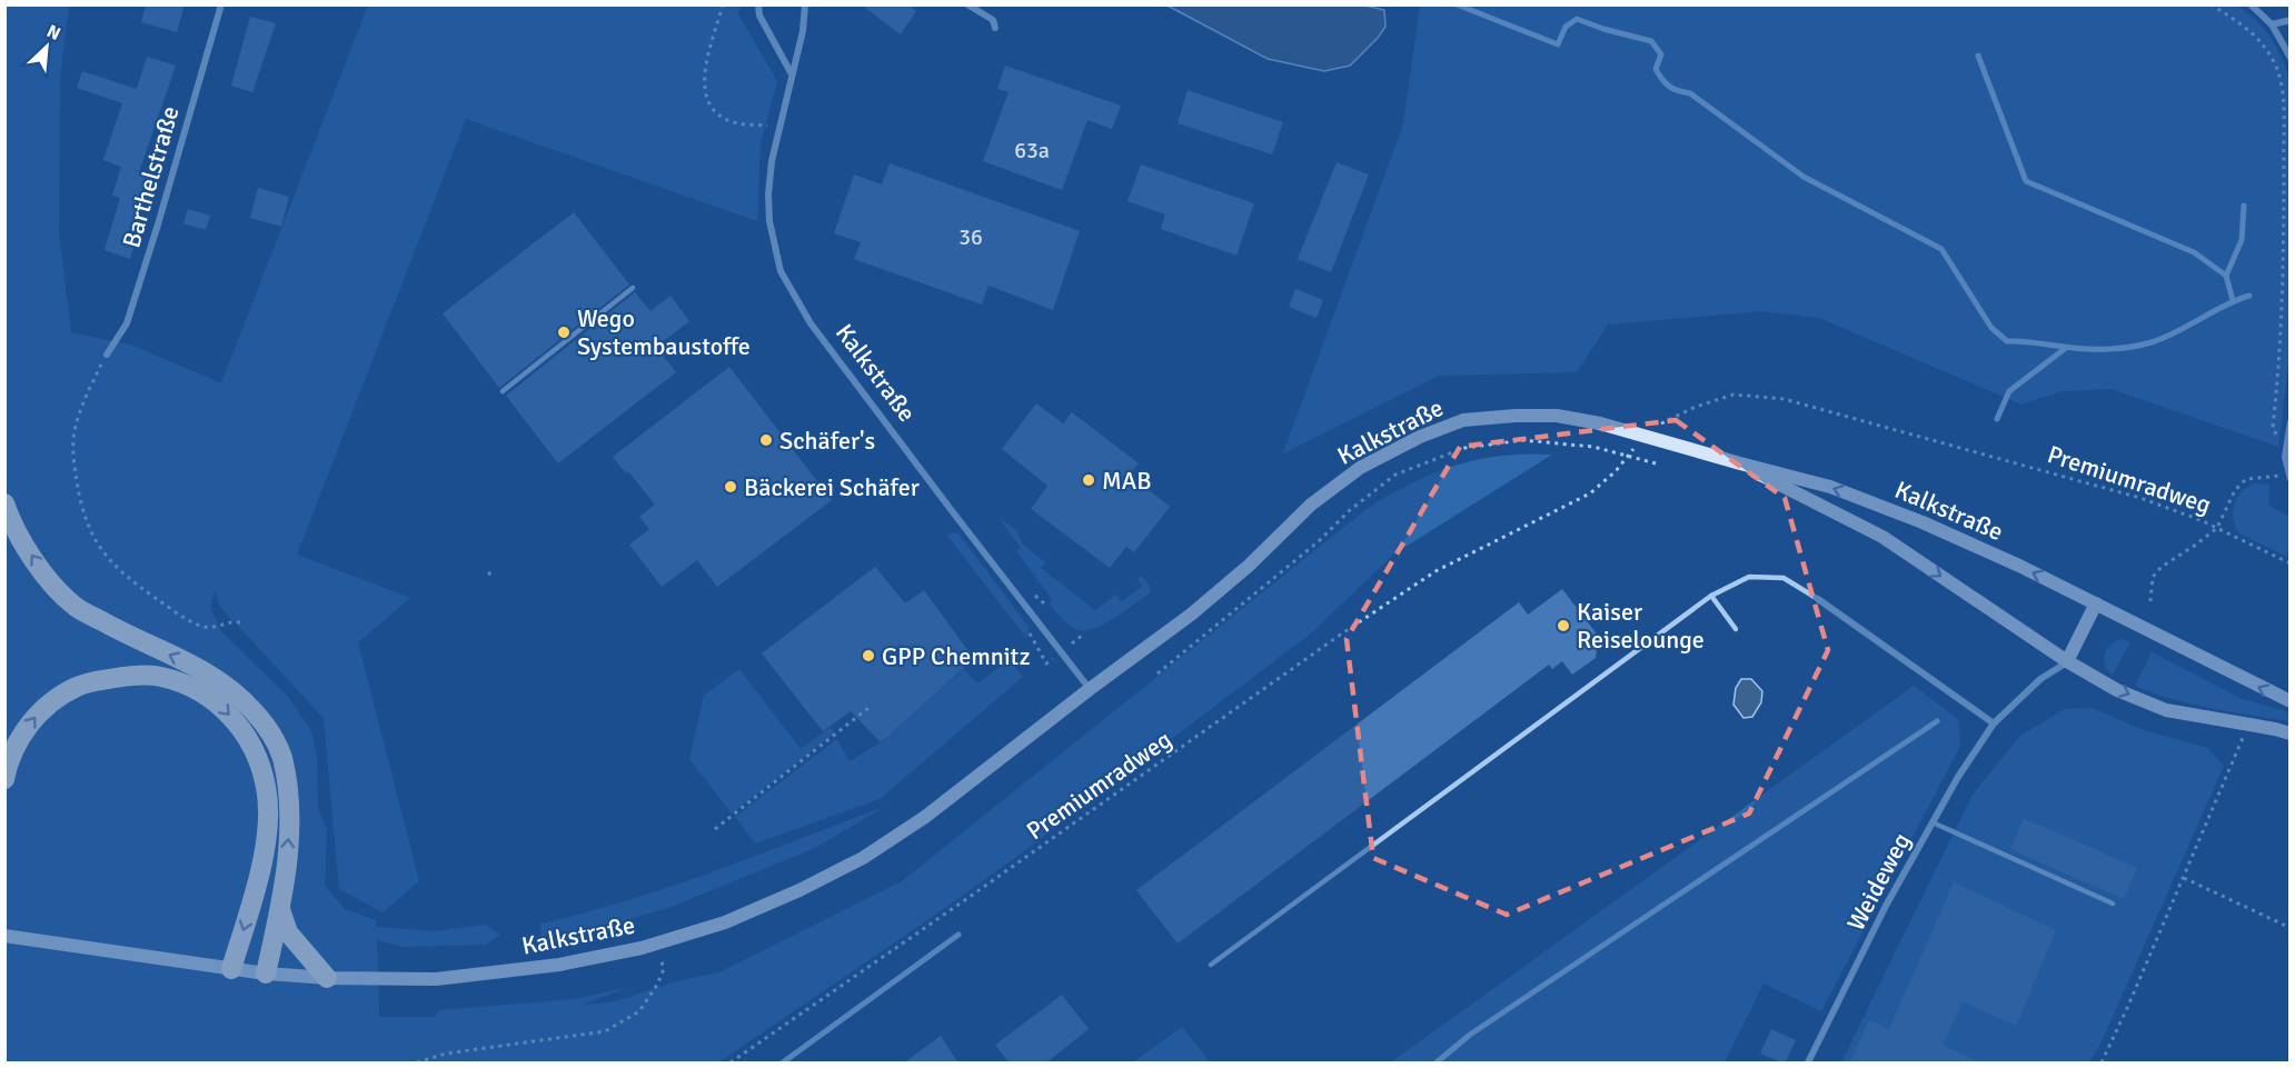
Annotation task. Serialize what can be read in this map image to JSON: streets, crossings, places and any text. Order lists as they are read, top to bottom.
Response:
{
  "streets": {
    "main road": ["Kalkstraße"],
    "street": ["Barthelstraße", "Weideweg"],
    "path": ["Premiumradweg"]
  },
  "crossings": [
    ["Kalkstraße", "Weideweg"]
  ],
  "places": [
    "Wego Systembaustoffe",
    "Schäfer's",
    "MAB",
    "Bäckerei Schäfer",
    "Kaiser Reiselounge",
    "GPP Chemnitz"
  ],
  "house_numbers": ["63a", "36"],
  "north": "top right"
}
